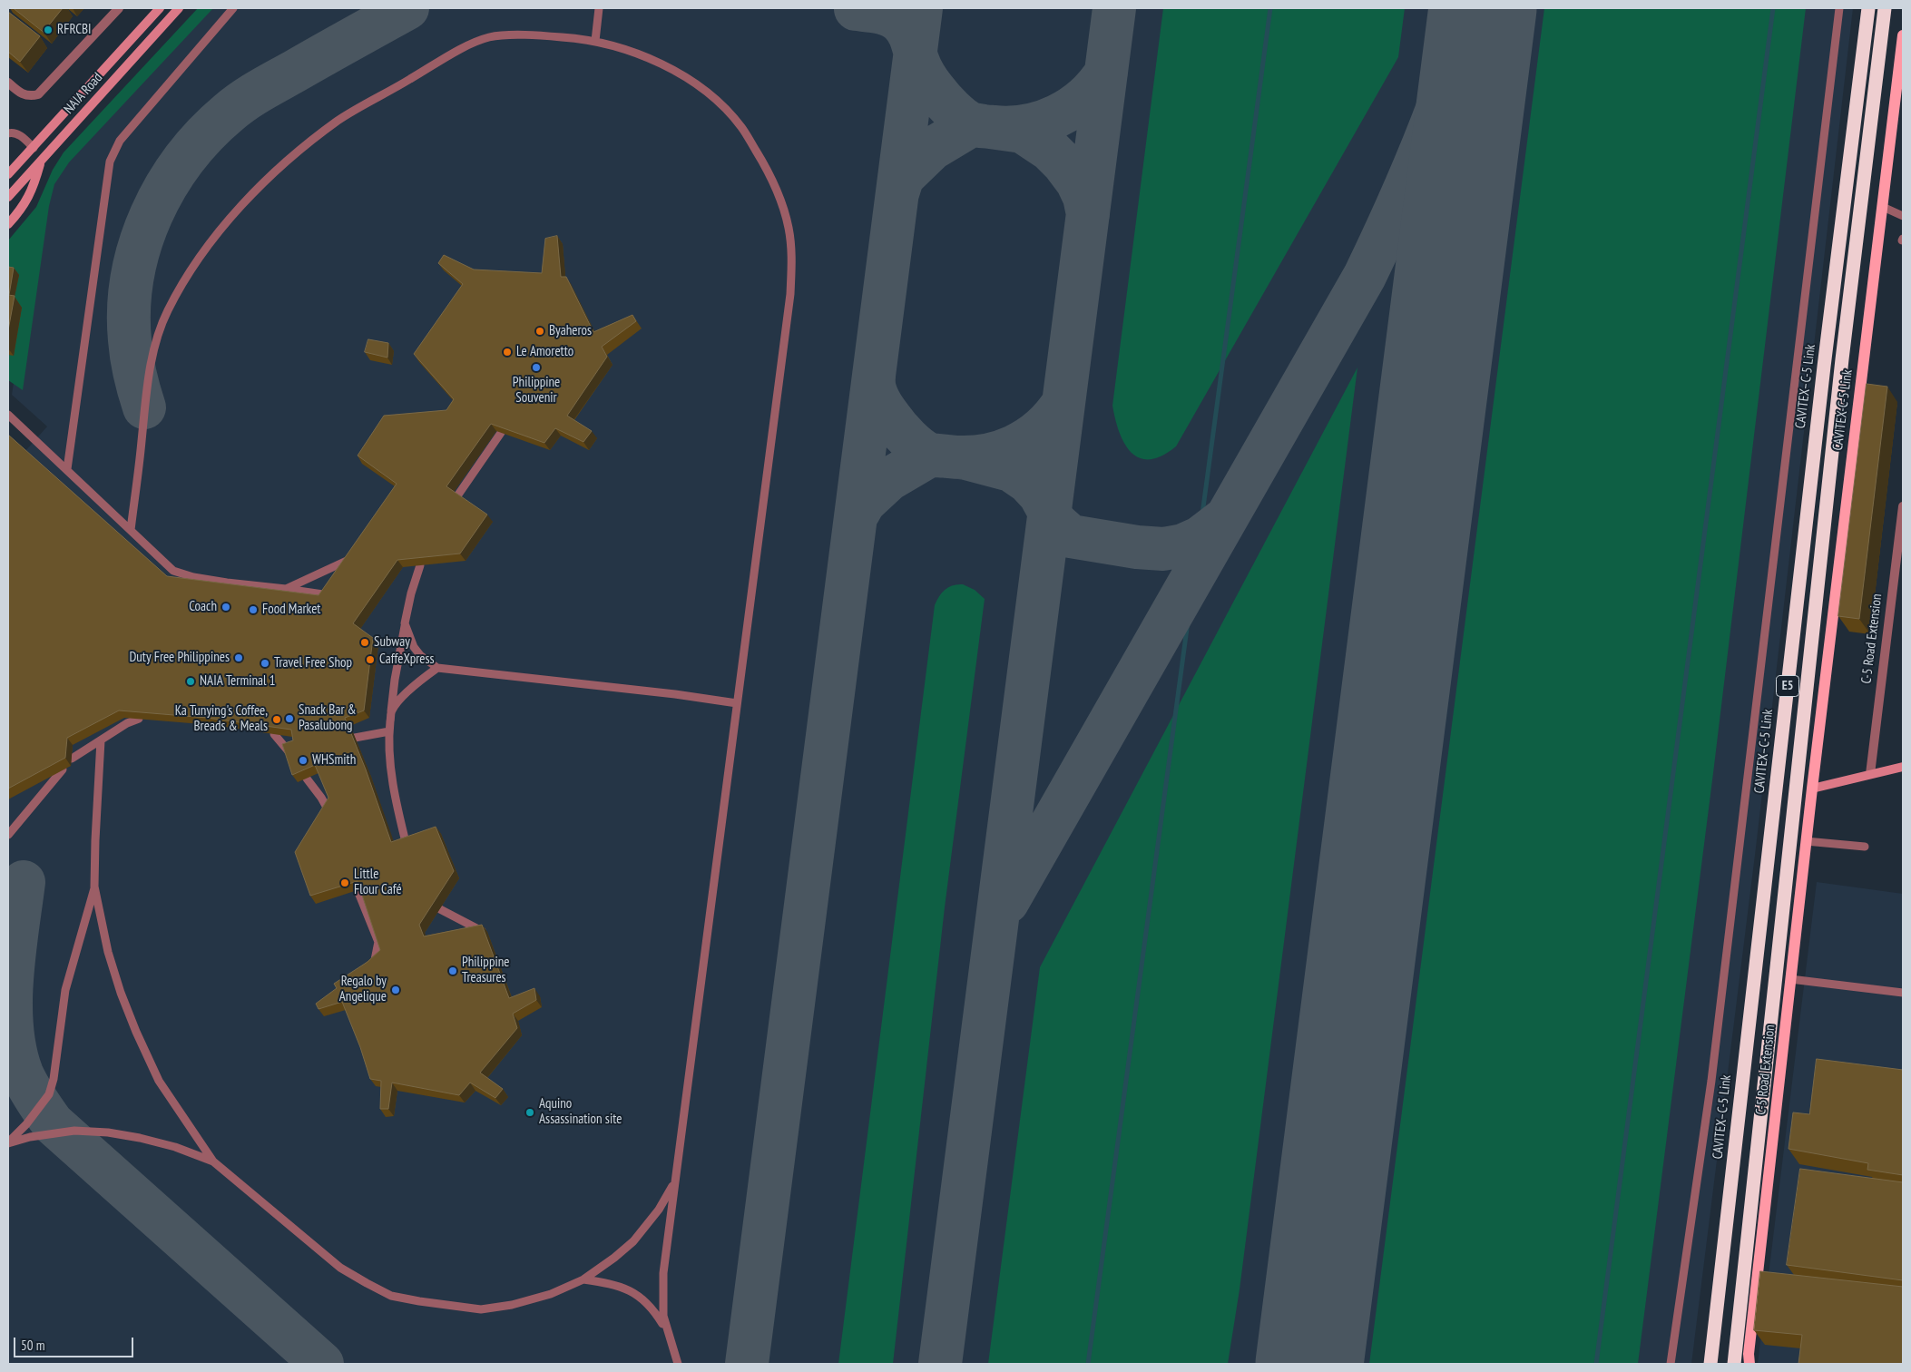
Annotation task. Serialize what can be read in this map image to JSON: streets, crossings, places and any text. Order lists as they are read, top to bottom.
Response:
{
  "streets": {
    "highway": ["CAVITEX–C-5 Link", "E5"],
    "main road": ["CAVITEX-C-5 Link", "C-5 Road Extension"],
    "street": ["NAIA Road"]
  },
  "crossings": [
    ["CAVITEX-C-5 Link", "C-5 Road Extension"]
  ],
  "places": [
    "RFRCBI",
    "Byaheros",
    "Le Amoretto",
    "Philippine Souvenir",
    "Coach",
    "Food Market",
    "Subway",
    "Duty Free Philippines",
    "CaffeXpress",
    "Travel Free Shop",
    "NAIA Terminal 1",
    "Snack Bar & Pasalubong",
    "Ka Tunying's Coffee, Breads & Meals",
    "WHSmith",
    "Little Flour Café",
    "Philippine Treasures",
    "Regalo by Angelique",
    "Aquino Assassination site"
  ],
  "scale_bar": "50 m"
}
